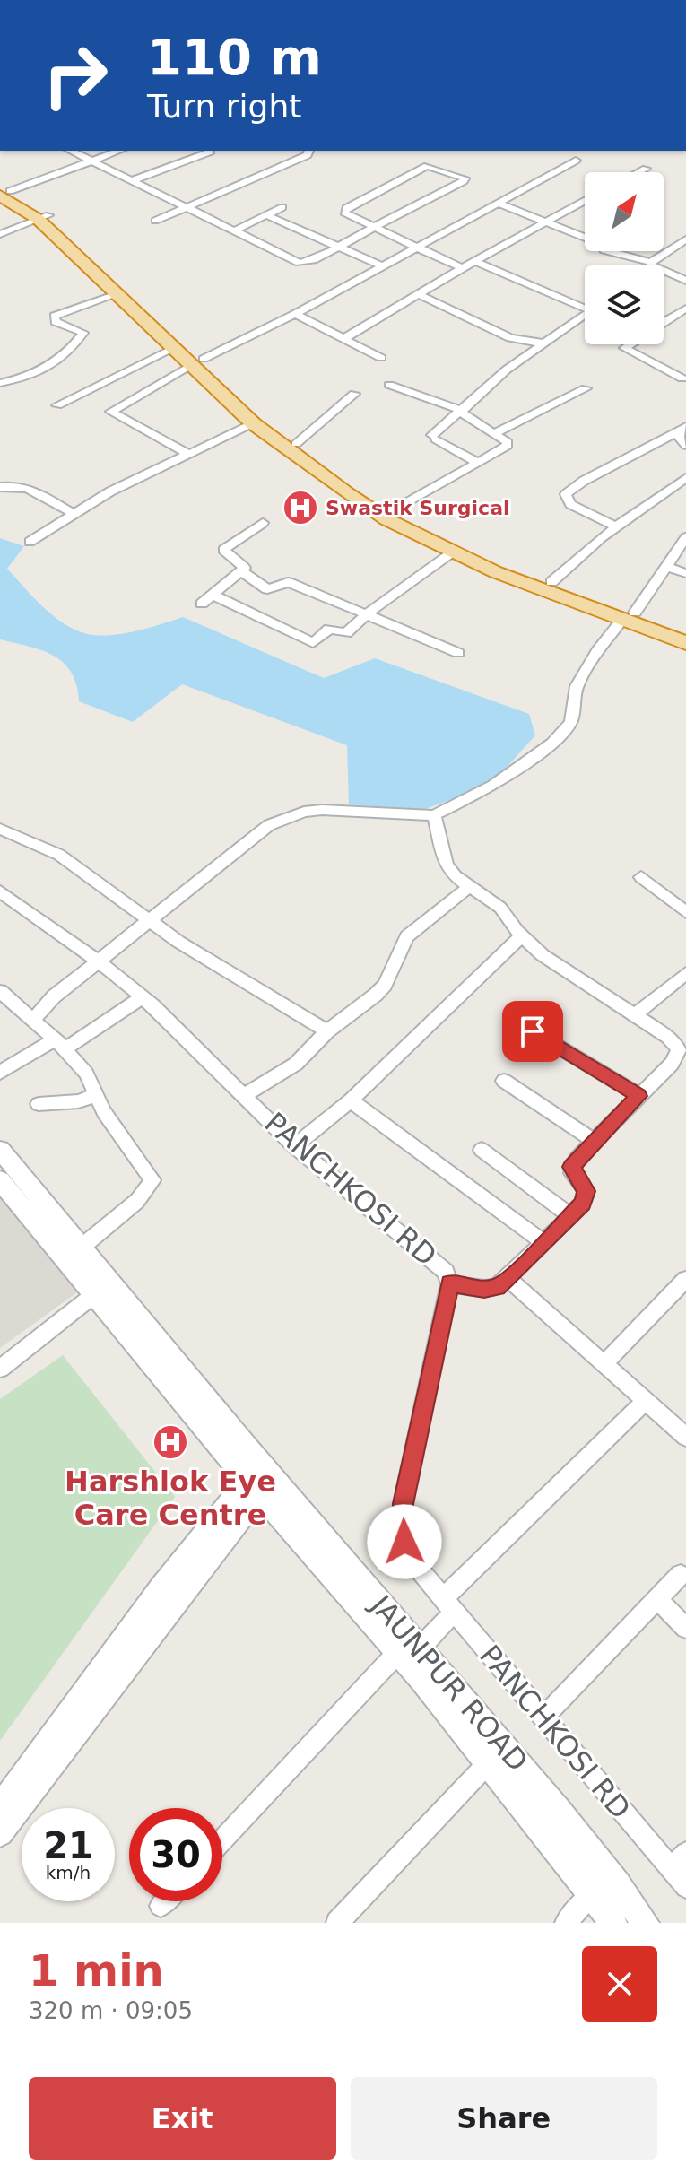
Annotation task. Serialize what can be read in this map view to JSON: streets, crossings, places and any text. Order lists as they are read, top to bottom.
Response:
{
  "streets": {
    "street": ["PANCHKOSI RD", "JAUNPUR ROAD"]
  },
  "places": {
    "hospital": ["Swastik Surgical", "Harshlok Eye Care Centre"]
  },
  "north": "top right",
  "page": {
    "turn": ["110 m", "Turn right"],
    "speed": "21 km/h",
    "limit": "30",
    "heading": ["1 min", "320 m · 09:05"],
    "buttons": ["Exit", "Share"]
  }
}
